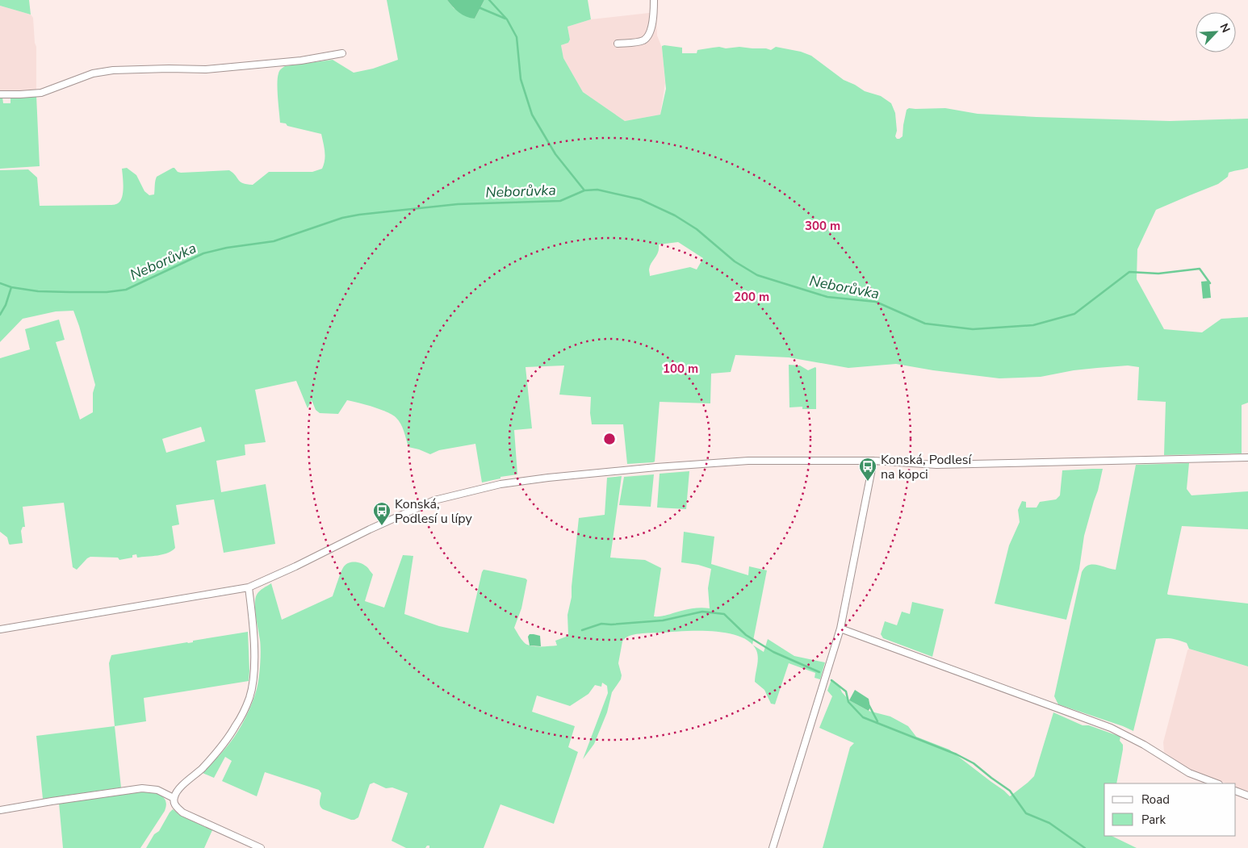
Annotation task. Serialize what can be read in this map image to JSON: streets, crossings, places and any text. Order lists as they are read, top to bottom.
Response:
{
  "water": ["Neborůvka"],
  "places": {
    "bus stop": ["Konská, Podlesí na kopci", "Konská, Podlesí u lípy"]
  },
  "legend": ["Road", "Park"],
  "north": "top right",
  "rings": ["300 m", "200 m", "100 m"]
}
